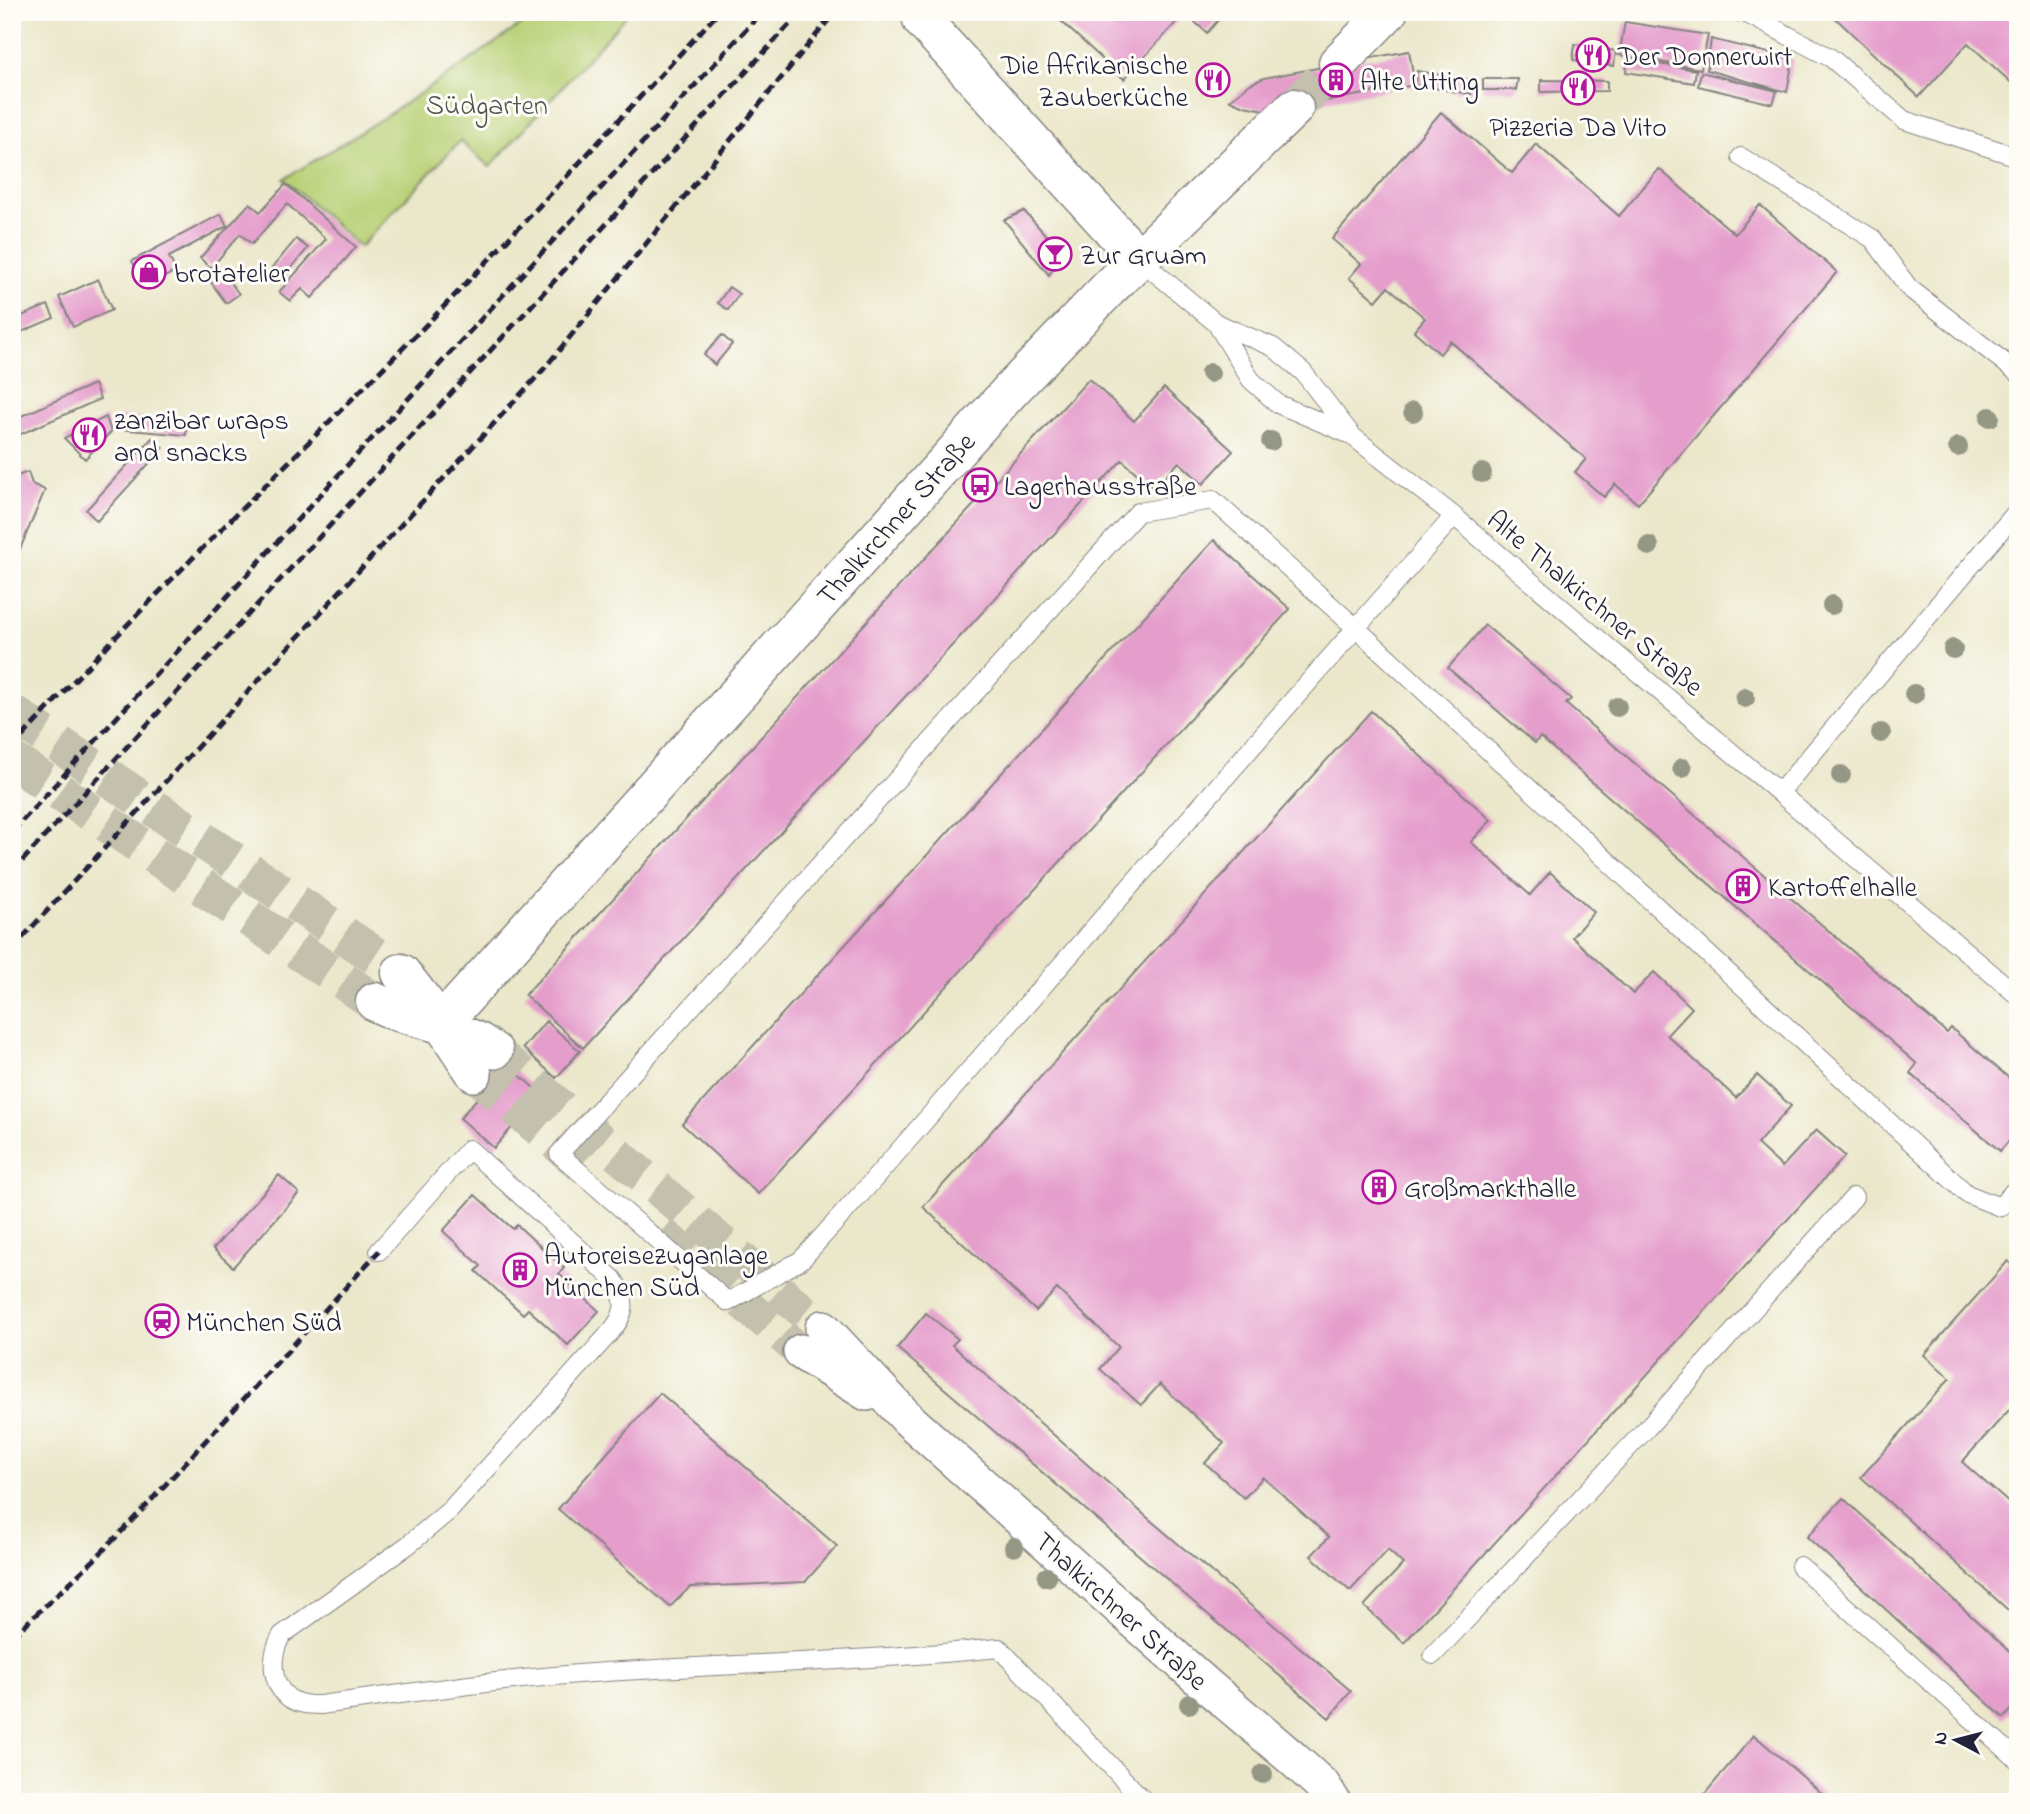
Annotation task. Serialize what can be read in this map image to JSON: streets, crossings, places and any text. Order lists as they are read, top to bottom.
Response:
{
  "streets": {
    "street": ["Thalkirchner Straße"],
    "lane": ["Alte Thalkirchner Straße"]
  },
  "crossings": [
    ["Thalkirchner Straße", "Alte Thalkirchner Straße"]
  ],
  "parks": ["Südgarten"],
  "places": {
    "restaurant": [
      "Der Donnerwirt",
      "Die Afrikanische Zauberküche",
      "Pizzeria Da Vito",
      "zanzibar wraps and snacks"
    ],
    "building": [
      "Alte Utting",
      "Kartoffelhalle",
      "Großmarkthalle",
      "Autoreisezuganlage München Süd"
    ],
    "bar": ["Zur Gruam"],
    "shop": ["brotatelier"],
    "bus stop": ["Lagerhausstraße"],
    "station": ["München Süd"]
  },
  "north": "left"
}
